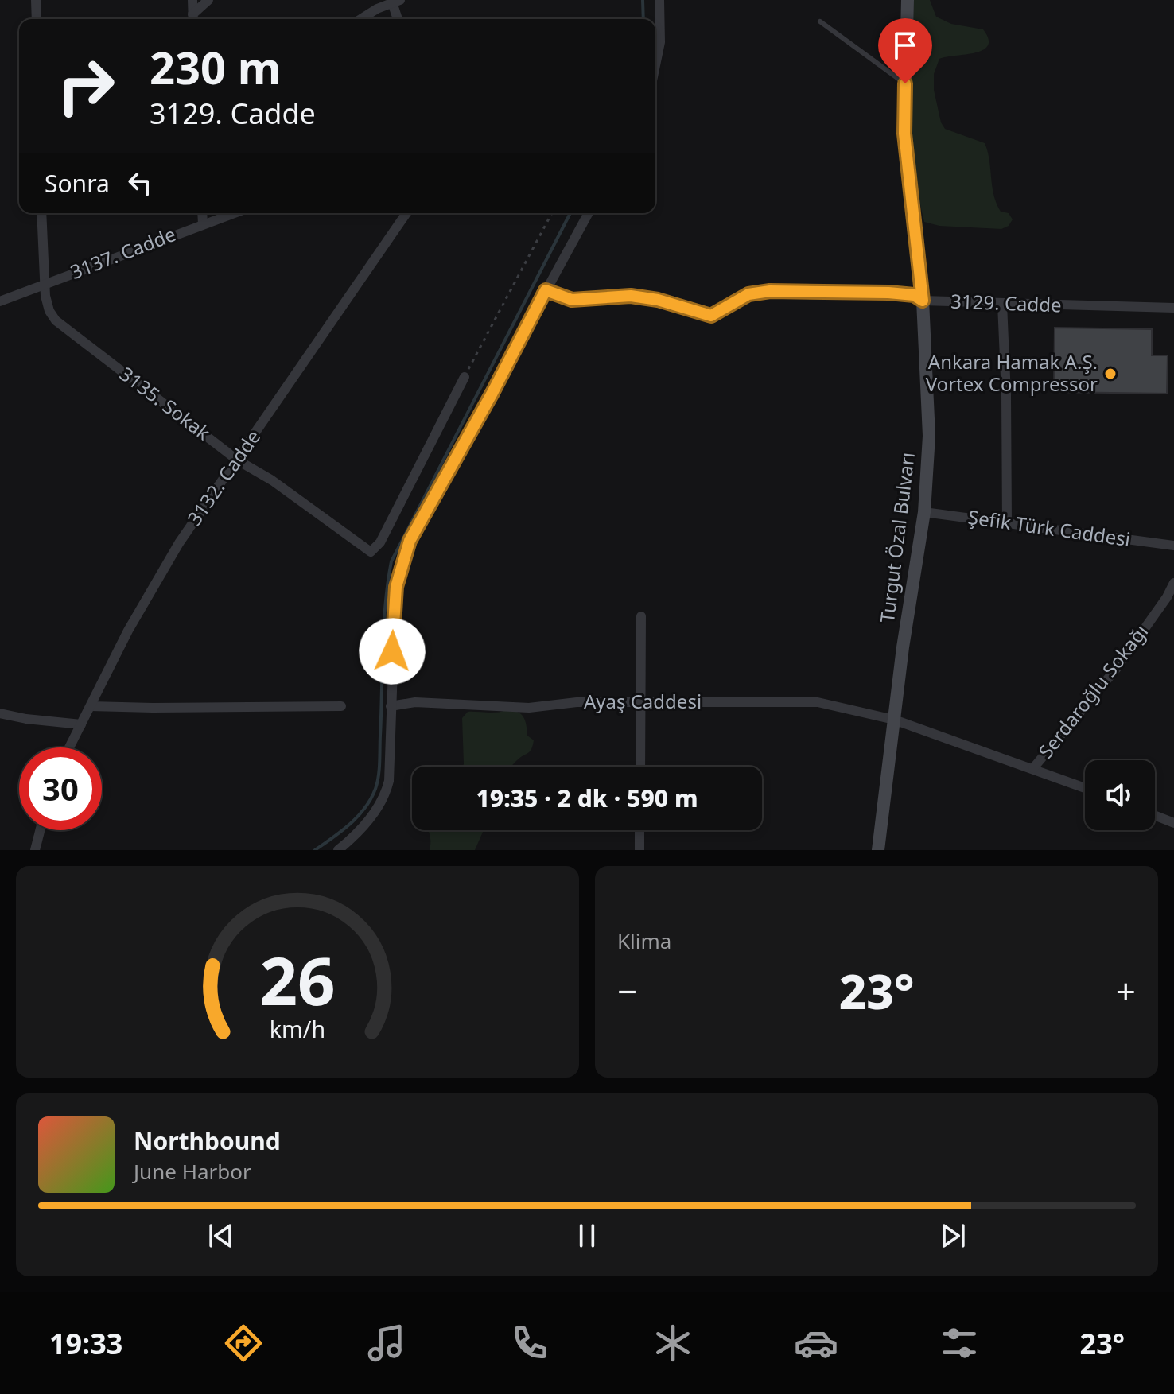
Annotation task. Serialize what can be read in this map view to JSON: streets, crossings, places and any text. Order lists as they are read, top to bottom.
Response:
{
  "streets": {
    "street": [
      "3137. Cadde",
      "3129. Cadde",
      "3135. Sokak",
      "3132. Cadde",
      "Şefik Türk Caddesi",
      "Turgut Özal Bulvarı",
      "Serdaroğlu Sokağı",
      "Ayaş Caddesi"
    ]
  },
  "crossings": [
    ["3137. Cadde", "3135. Sokak"],
    ["3129. Cadde", "Turgut Özal Bulvarı"],
    ["3135. Sokak", "3132. Cadde"],
    ["Şefik Türk Caddesi", "Turgut Özal Bulvarı"],
    ["Turgut Özal Bulvarı", "Ayaş Caddesi"],
    ["Serdaroğlu Sokağı", "Ayaş Caddesi"]
  ],
  "places": ["Ankara Hamak A.Ş. Vortex Compressor"],
  "page": {
    "turn": ["230 m", "3129. Cadde"],
    "then": "Sonra",
    "limit": "30",
    "trip": "19:35 · 2 dk · 590 m",
    "tile": "Klima",
    "heat": ["−", "23°", "+"],
    "song": ["Northbound", "June Harbor"],
    "tabs": ["19:33", "23°"],
    "gauge": ["26", "km/h"]
  }
}
